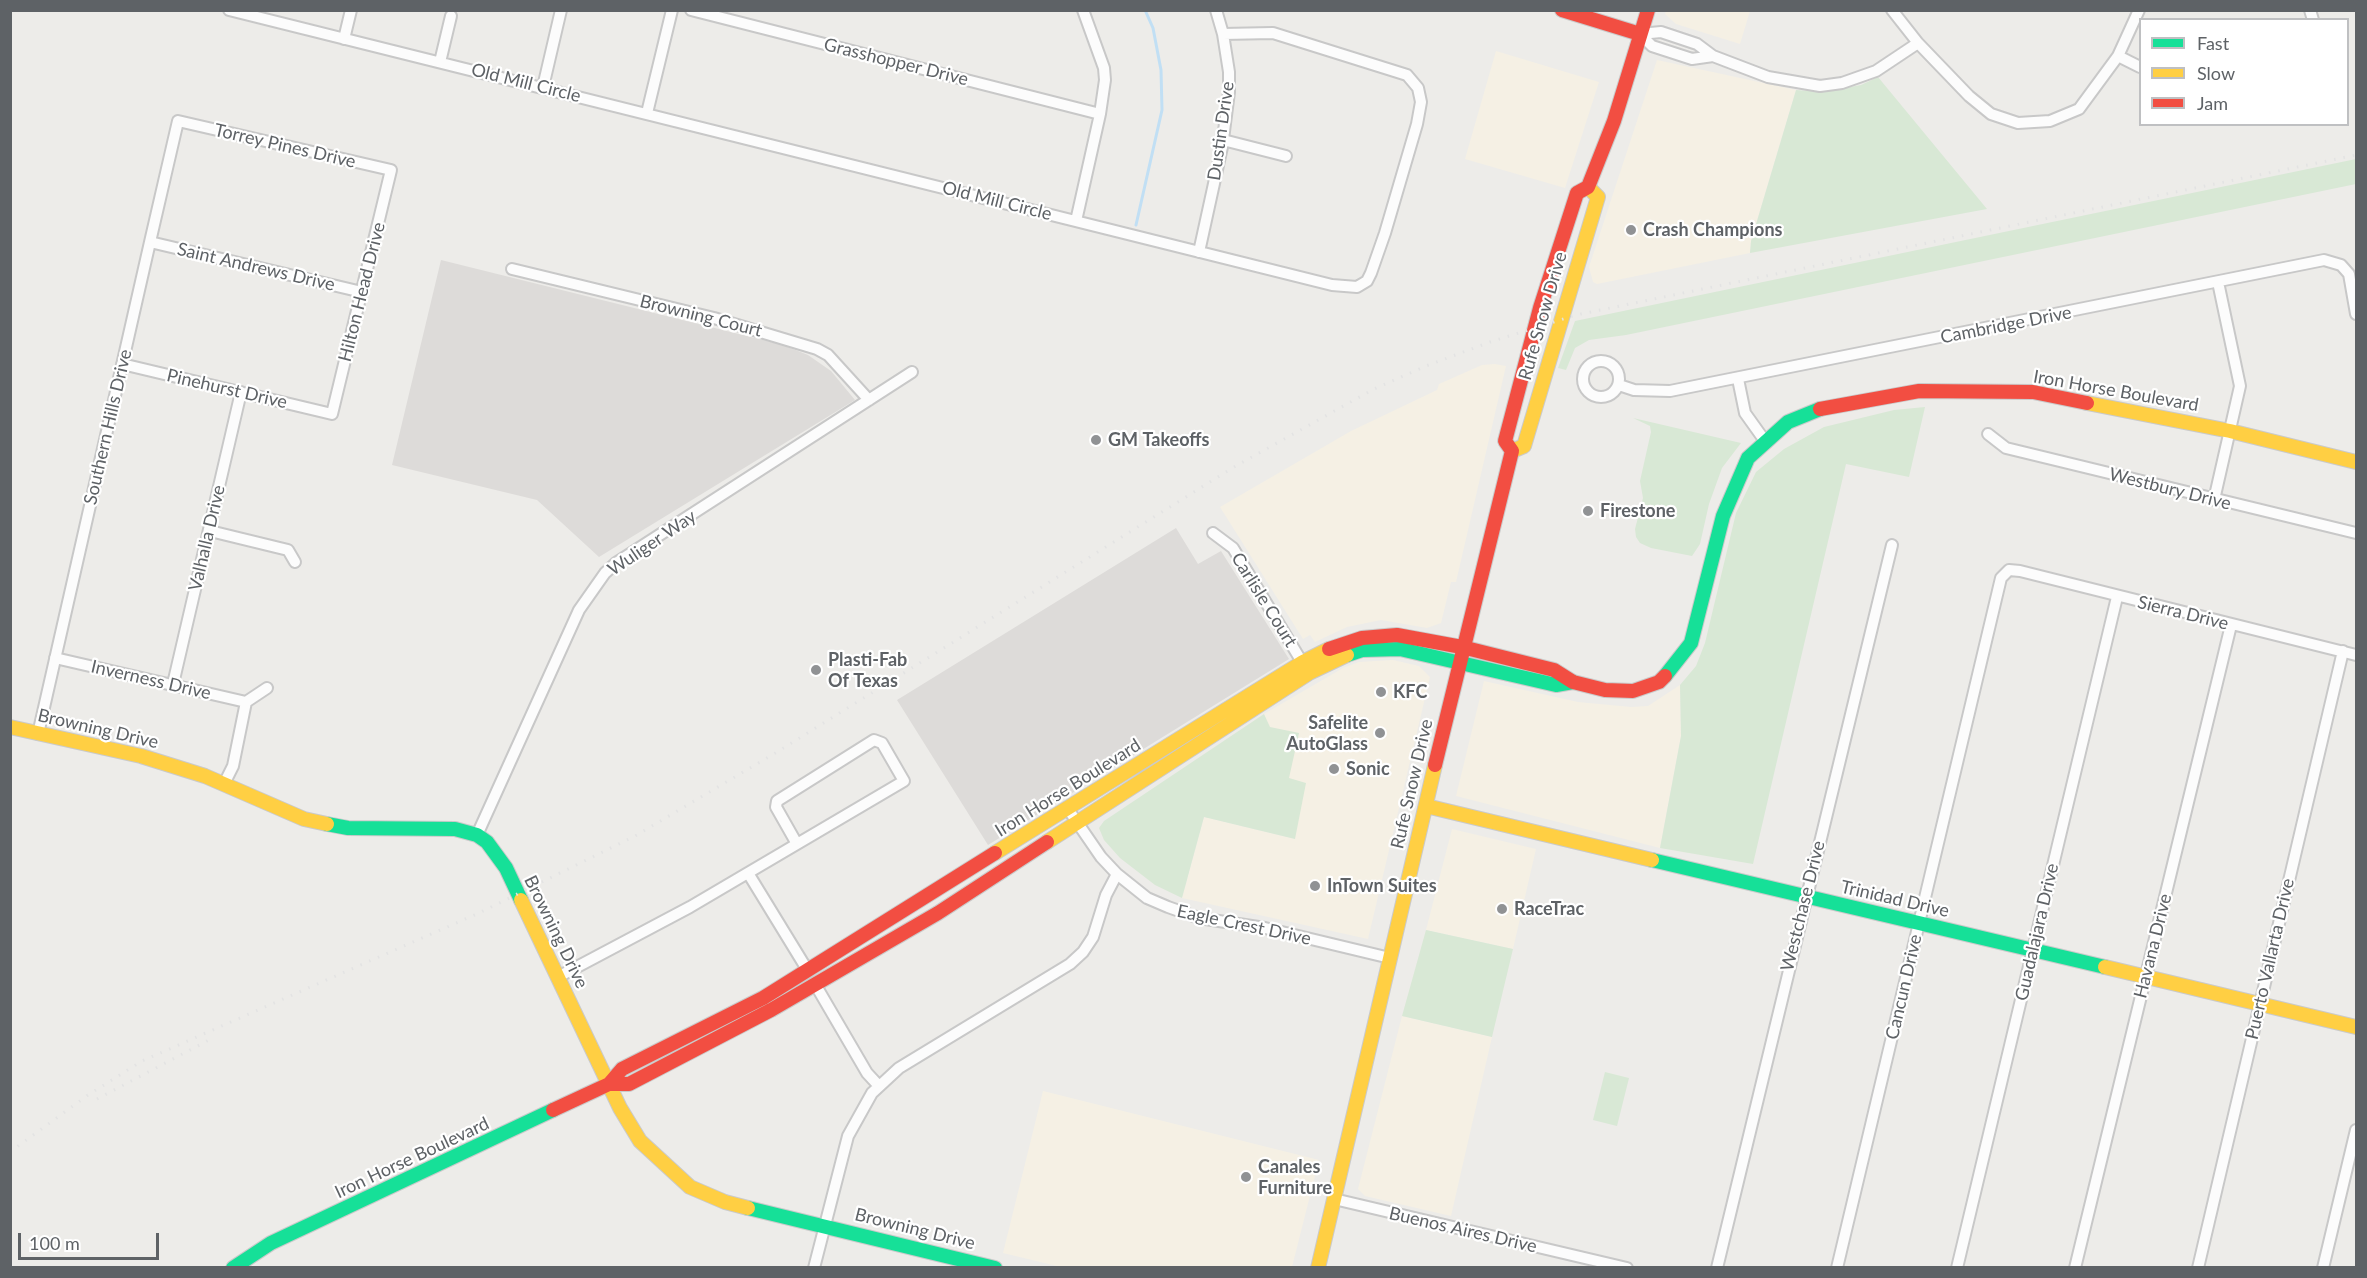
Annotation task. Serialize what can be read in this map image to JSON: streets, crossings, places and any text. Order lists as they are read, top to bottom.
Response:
{
  "streets": {
    "street": [
      "Grasshopper Drive",
      "Old Mill Circle",
      "Dustin Drive",
      "Torrey Pines Drive",
      "Saint Andrews Drive",
      "Hilton Head Drive",
      "Browning Court",
      "Rufe Snow Drive",
      "Cambridge Drive",
      "Pinehurst Drive",
      "Iron Horse Boulevard",
      "Southern Hills Drive",
      "Westbury Drive",
      "Valhalla Drive",
      "Wuliger Way",
      "Carlisle Court",
      "Sierra Drive",
      "Inverness Drive",
      "Browning Drive",
      "Trinidad Drive",
      "Westchase Drive",
      "Eagle Crest Drive",
      "Guadalajara Drive",
      "Havana Drive",
      "Puerto Vallarta Drive",
      "Cancun Drive",
      "Buenos Aires Drive"
    ]
  },
  "crossings": [
    ["Old Mill Circle", "Dustin Drive"],
    ["Torrey Pines Drive", "Hilton Head Drive"],
    ["Torrey Pines Drive", "Southern Hills Drive"],
    ["Saint Andrews Drive", "Hilton Head Drive"],
    ["Saint Andrews Drive", "Southern Hills Drive"],
    ["Hilton Head Drive", "Pinehurst Drive"],
    ["Browning Court", "Wuliger Way"],
    ["Rufe Snow Drive", "Iron Horse Boulevard"],
    ["Rufe Snow Drive", "Trinidad Drive"],
    ["Rufe Snow Drive", "Eagle Crest Drive"],
    ["Rufe Snow Drive", "Buenos Aires Drive"],
    ["Pinehurst Drive", "Southern Hills Drive"],
    ["Pinehurst Drive", "Valhalla Drive"],
    ["Iron Horse Boulevard", "Carlisle Court"],
    ["Iron Horse Boulevard", "Browning Drive"],
    ["Iron Horse Boulevard", "Eagle Crest Drive"],
    ["Southern Hills Drive", "Inverness Drive"],
    ["Southern Hills Drive", "Browning Drive"],
    ["Valhalla Drive", "Inverness Drive"],
    ["Wuliger Way", "Browning Drive"],
    ["Sierra Drive", "Guadalajara Drive"],
    ["Sierra Drive", "Havana Drive"],
    ["Sierra Drive", "Puerto Vallarta Drive"],
    ["Sierra Drive", "Cancun Drive"],
    ["Trinidad Drive", "Westchase Drive"],
    ["Trinidad Drive", "Guadalajara Drive"],
    ["Trinidad Drive", "Havana Drive"],
    ["Trinidad Drive", "Puerto Vallarta Drive"],
    ["Trinidad Drive", "Cancun Drive"]
  ],
  "places": [
    "Crash Champions",
    "GM Takeoffs",
    "Firestone",
    "Plasti-Fab Of Texas",
    "KFC",
    "Safelite AutoGlass",
    "Sonic",
    "InTown Suites",
    "RaceTrac",
    "Canales Furniture"
  ],
  "legend": ["Fast", "Slow", "Jam"],
  "scale_bar": "100 m"
}
